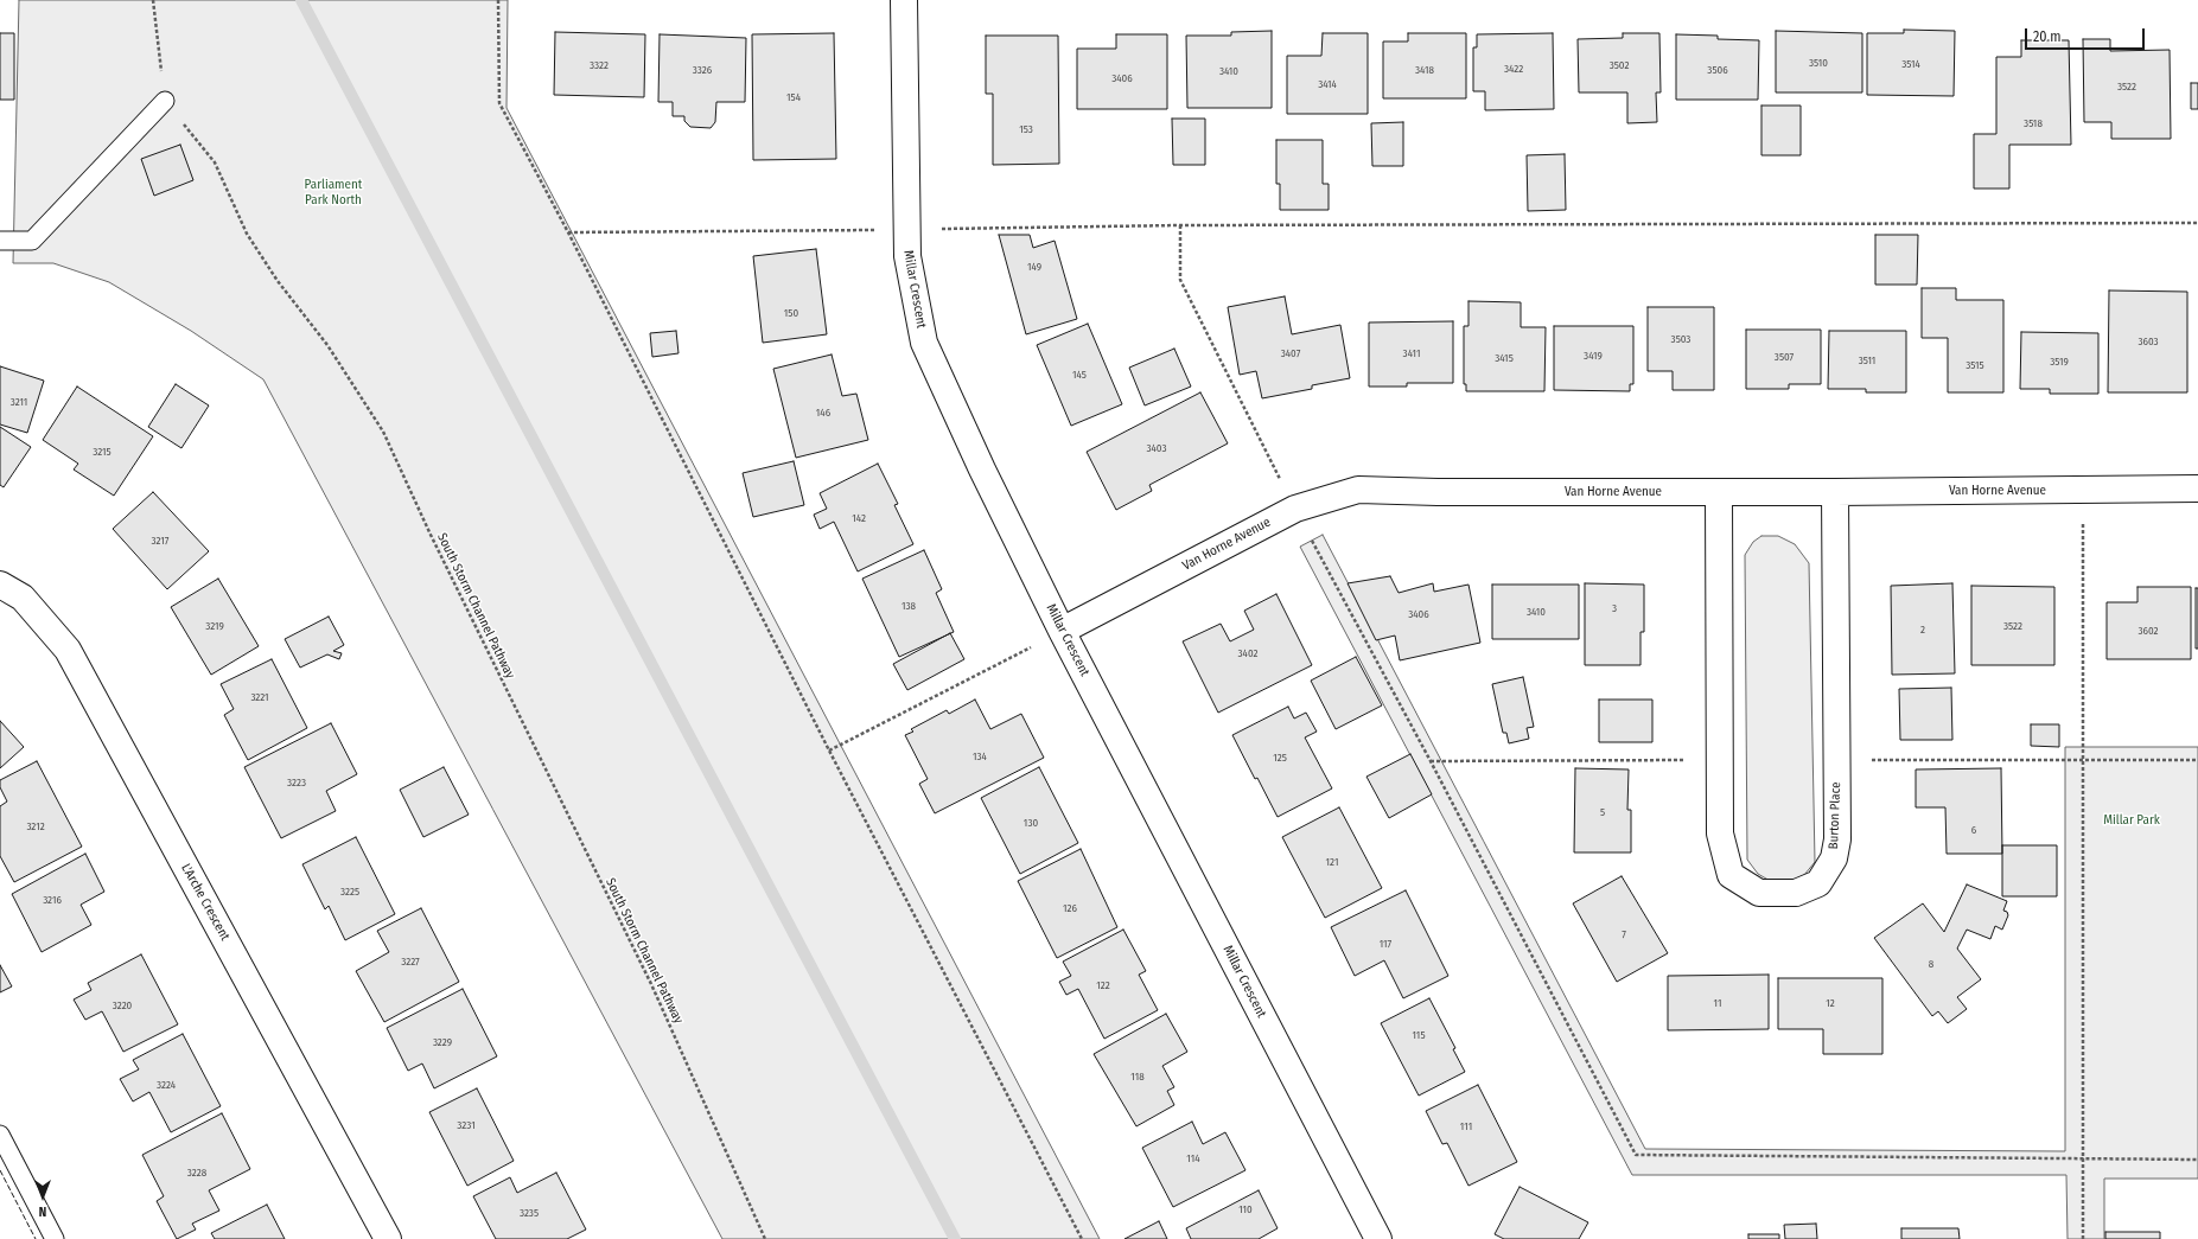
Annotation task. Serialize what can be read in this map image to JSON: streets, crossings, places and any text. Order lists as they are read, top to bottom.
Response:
{
  "streets": {
    "street": [
      "Millar Crescent",
      "Van Horne Avenue",
      "Burton Place",
      "L'Arche Crescent"
    ],
    "path": ["South Storm Channel Pathway"]
  },
  "crossings": [
    ["Millar Crescent", "Van Horne Avenue"],
    ["Van Horne Avenue", "Burton Place"]
  ],
  "parks": ["Parliament Park North", "Millar Park"],
  "house_numbers": [
    "3510",
    "3514",
    "3322",
    "3502",
    "3422",
    "3326",
    "3418",
    "3506",
    "3410",
    "3406",
    "3414",
    "3522",
    "154",
    "3518",
    "153",
    "149",
    "150",
    "3503",
    "3603",
    "3407",
    "3411",
    "3419",
    "3507",
    "3415",
    "3511",
    "3519",
    "3515",
    "145",
    "3211",
    "146",
    "3403",
    "3215",
    "142",
    "3217",
    "138",
    "3",
    "3410",
    "3406",
    "3219",
    "3522",
    "2",
    "3602",
    "3402",
    "3221",
    "134",
    "125",
    "3223",
    "5",
    "130",
    "3212",
    "6",
    "121",
    "3225",
    "3216",
    "126",
    "7",
    "117",
    "3227",
    "8",
    "122",
    "11",
    "12",
    "3220",
    "115",
    "3229",
    "118",
    "3224",
    "3231",
    "111",
    "114",
    "3228",
    "110",
    "3235"
  ],
  "scale_bar": "20 m",
  "north": "bottom"
}
